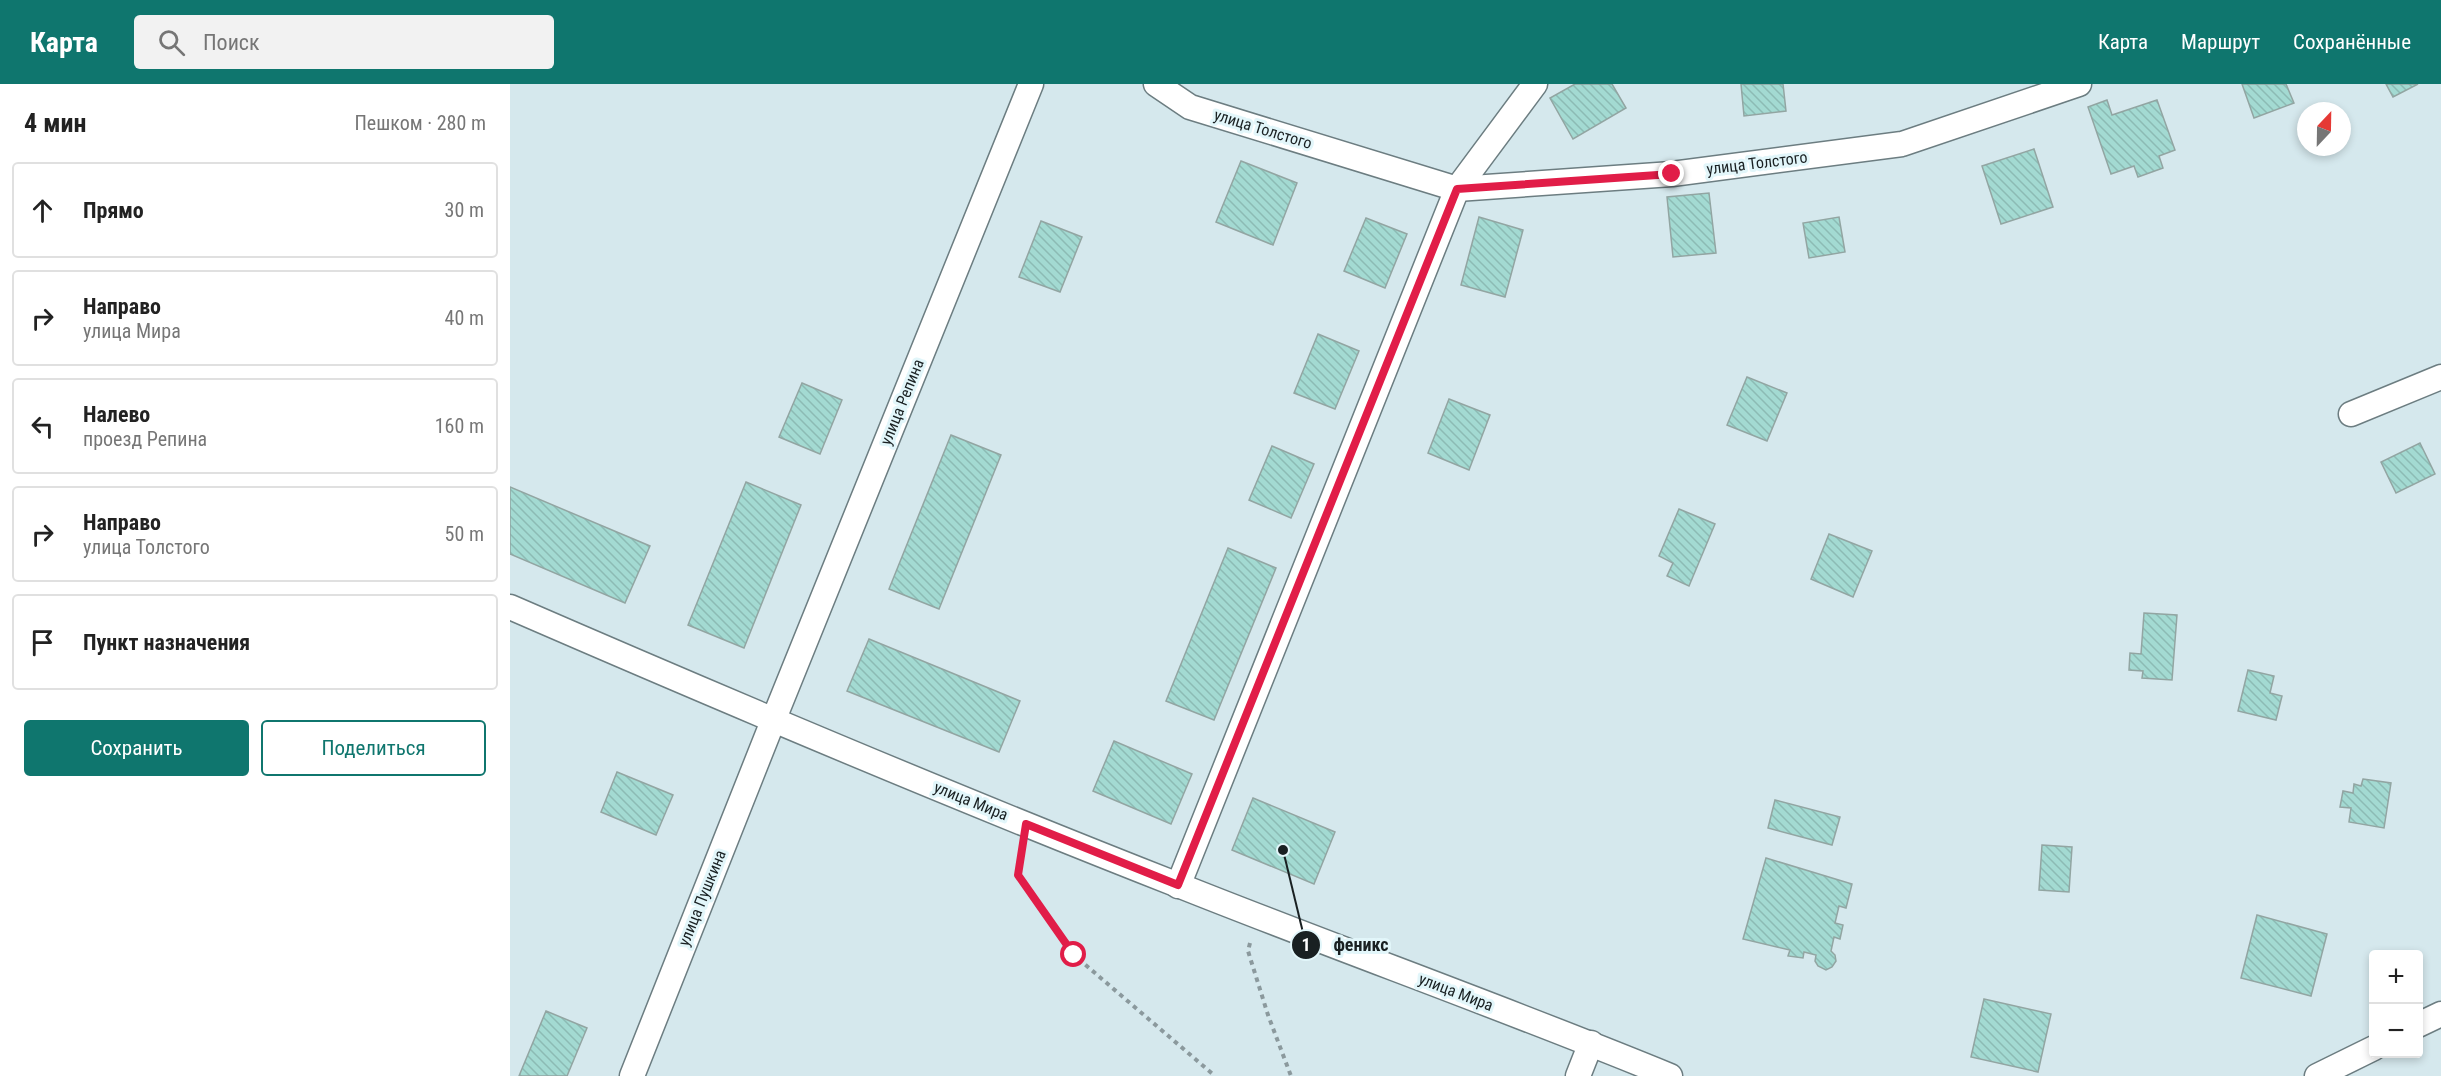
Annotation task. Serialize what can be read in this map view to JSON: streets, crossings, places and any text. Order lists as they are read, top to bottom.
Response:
{
  "streets": {
    "street": [
      "улица Толстого",
      "улица Репина",
      "улица Мира",
      "улица Пушкина"
    ]
  },
  "crossings": [
    ["улица Репина", "улица Мира"],
    ["улица Репина", "улица Пушкина"],
    ["улица Мира", "улица Пушкина"]
  ],
  "places": ["феникс"],
  "north": "top",
  "page": {
    "header": "Карта",
    "search": "Поиск",
    "nav": ["Карта", "Маршрут", "Сохранённые"],
    "heading": ["4 мин", "Пешком · 280 m"],
    "list": [
      ["Прямо", "30 m"],
      ["Направо", "улица Мира", "40 m"],
      ["Налево", "проезд Репина", "160 m"],
      ["Направо", "улица Толстого", "50 m"],
      "Пункт назначения"
    ],
    "buttons": ["Сохранить", "Поделиться"],
    "map_buttons": ["+", "−"]
  }
}
